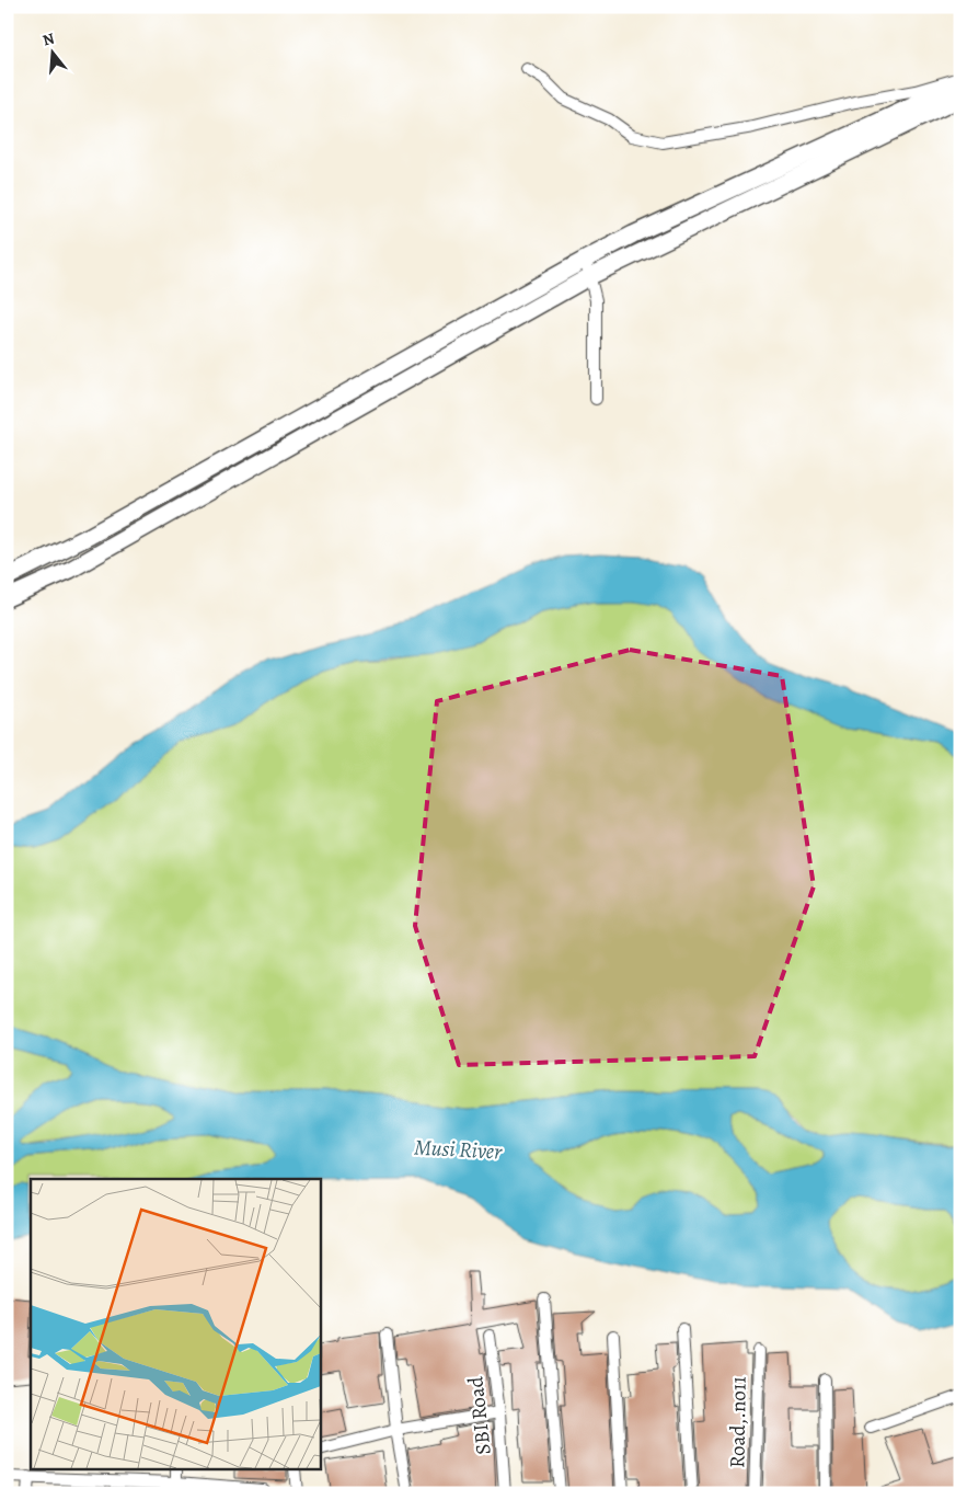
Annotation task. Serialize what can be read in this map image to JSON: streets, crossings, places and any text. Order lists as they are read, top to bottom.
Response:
{
  "streets": {
    "street": ["SBI Road", "Road,.no11"]
  },
  "water": ["Musi River"],
  "north": "top"
}
